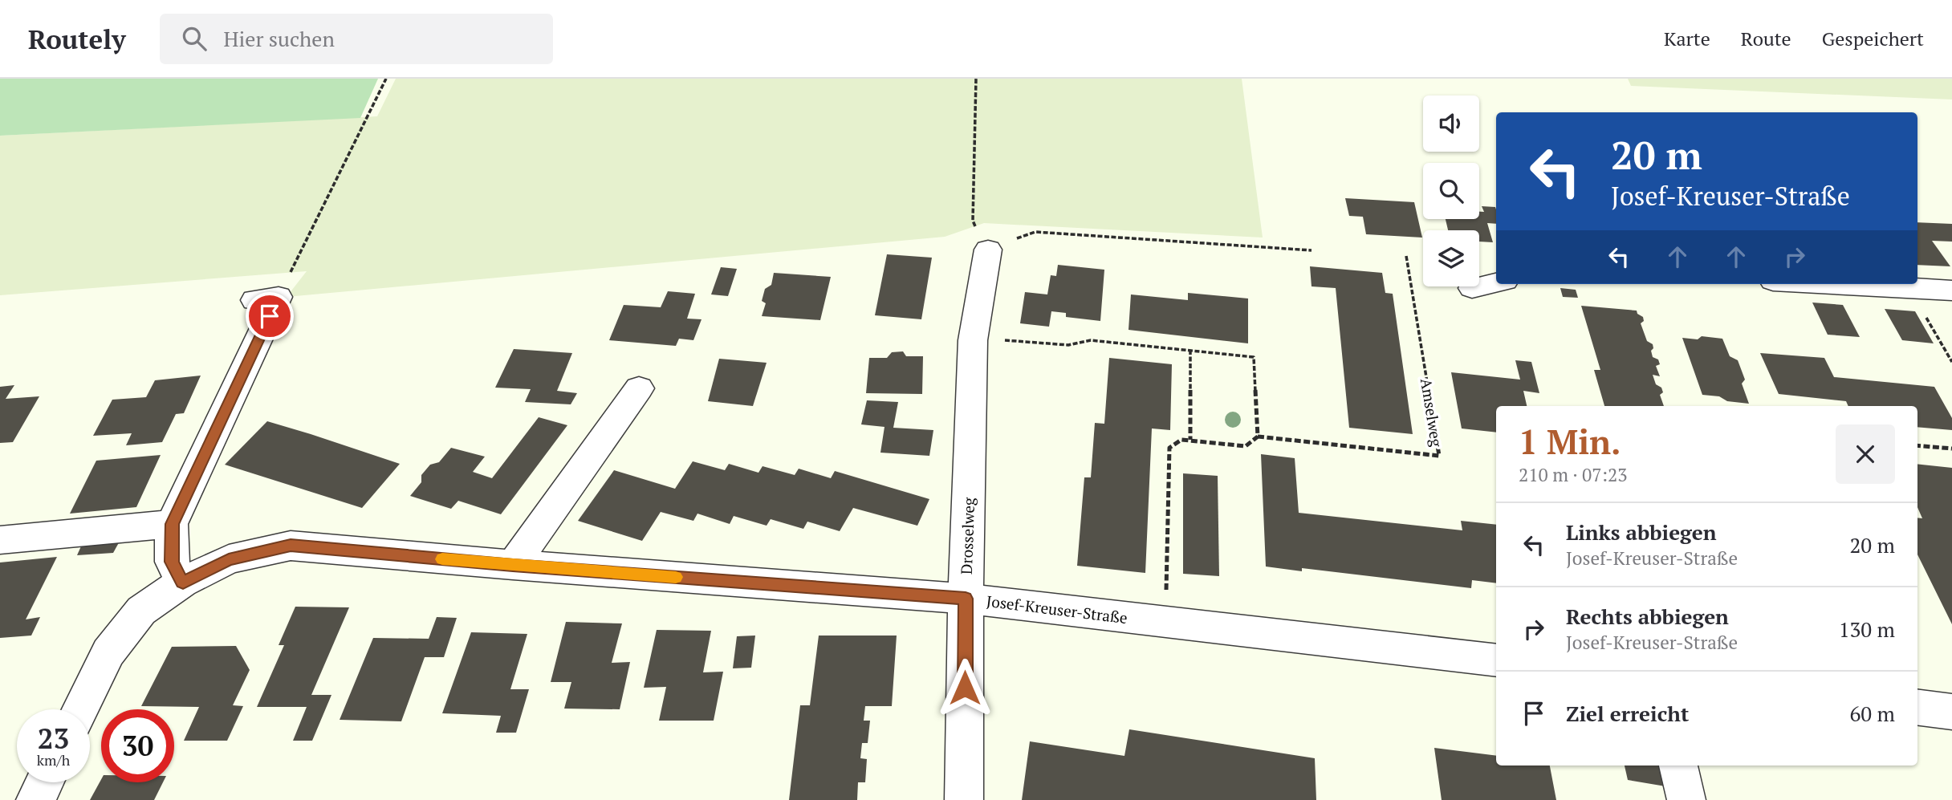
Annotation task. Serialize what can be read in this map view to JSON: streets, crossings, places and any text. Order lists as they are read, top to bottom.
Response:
{
  "streets": {
    "street": ["Drosselweg", "Josef-Kreuser-Straße"],
    "path": ["Amselweg"]
  },
  "crossings": [
    ["Drosselweg", "Josef-Kreuser-Straße"]
  ],
  "page": {
    "header": "Routely",
    "search": "Hier suchen",
    "nav": ["Karte", "Route", "Gespeichert"],
    "turn": ["20 m", "Josef-Kreuser-Straße"],
    "heading": ["1 Min.", "210 m · 07:23"],
    "list": [
      {
        "name": "Links abbiegen",
        "note": "Josef-Kreuser-Straße",
        "value": "20 m"
      },
      {
        "name": "Rechts abbiegen",
        "note": "Josef-Kreuser-Straße",
        "value": "130 m"
      },
      {
        "name": "Ziel erreicht",
        "value": "60 m"
      }
    ],
    "speed": "23 km/h",
    "limit": "30"
  }
}
